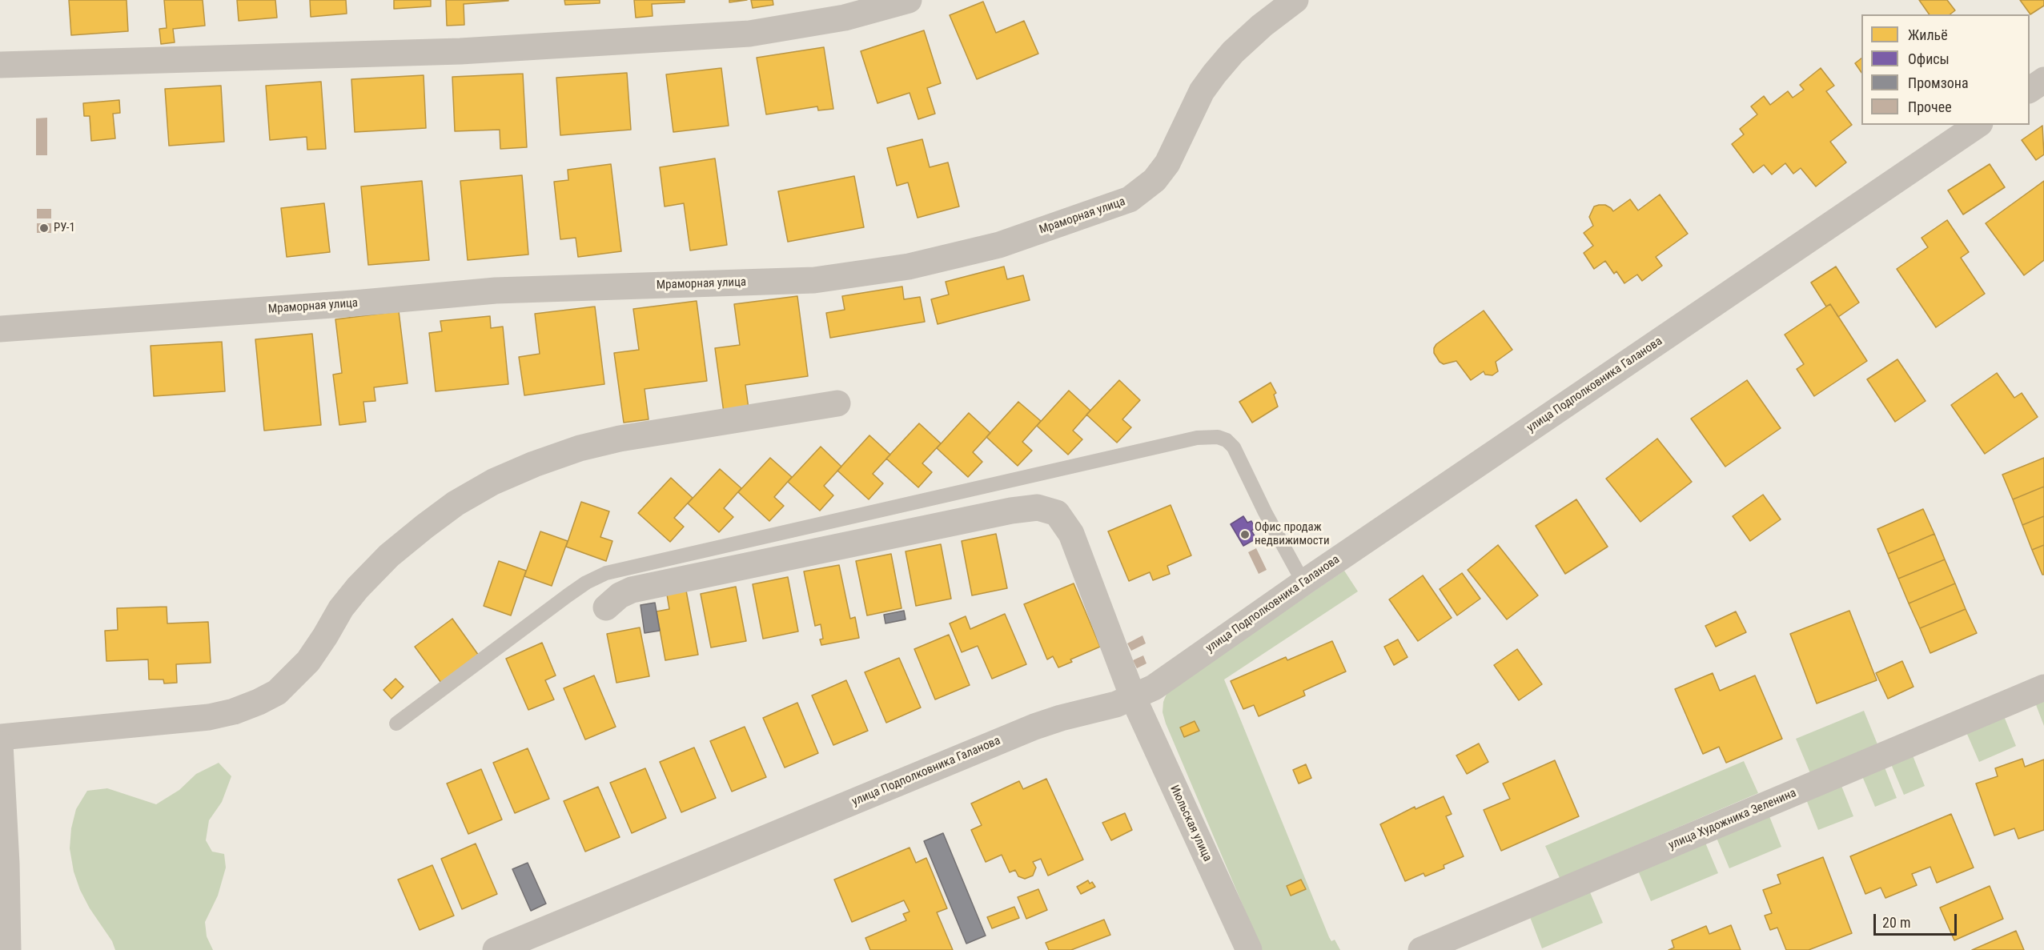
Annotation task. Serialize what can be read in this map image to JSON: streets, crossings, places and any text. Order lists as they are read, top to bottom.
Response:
{
  "streets": {
    "street": [
      "Мраморная улица",
      "улица Подполковника Галанова",
      "улица Художника Зеленина",
      "Июльская улица"
    ]
  },
  "crossings": [
    ["улица Подполковника Галанова", "Июльская улица"]
  ],
  "places": ["РУ-1", "Офис продаж недвижимости"],
  "legend": [
    "Жильё",
    "Офисы",
    "Промзона",
    "Прочее"
  ],
  "scale_bar": "20 m"
}
